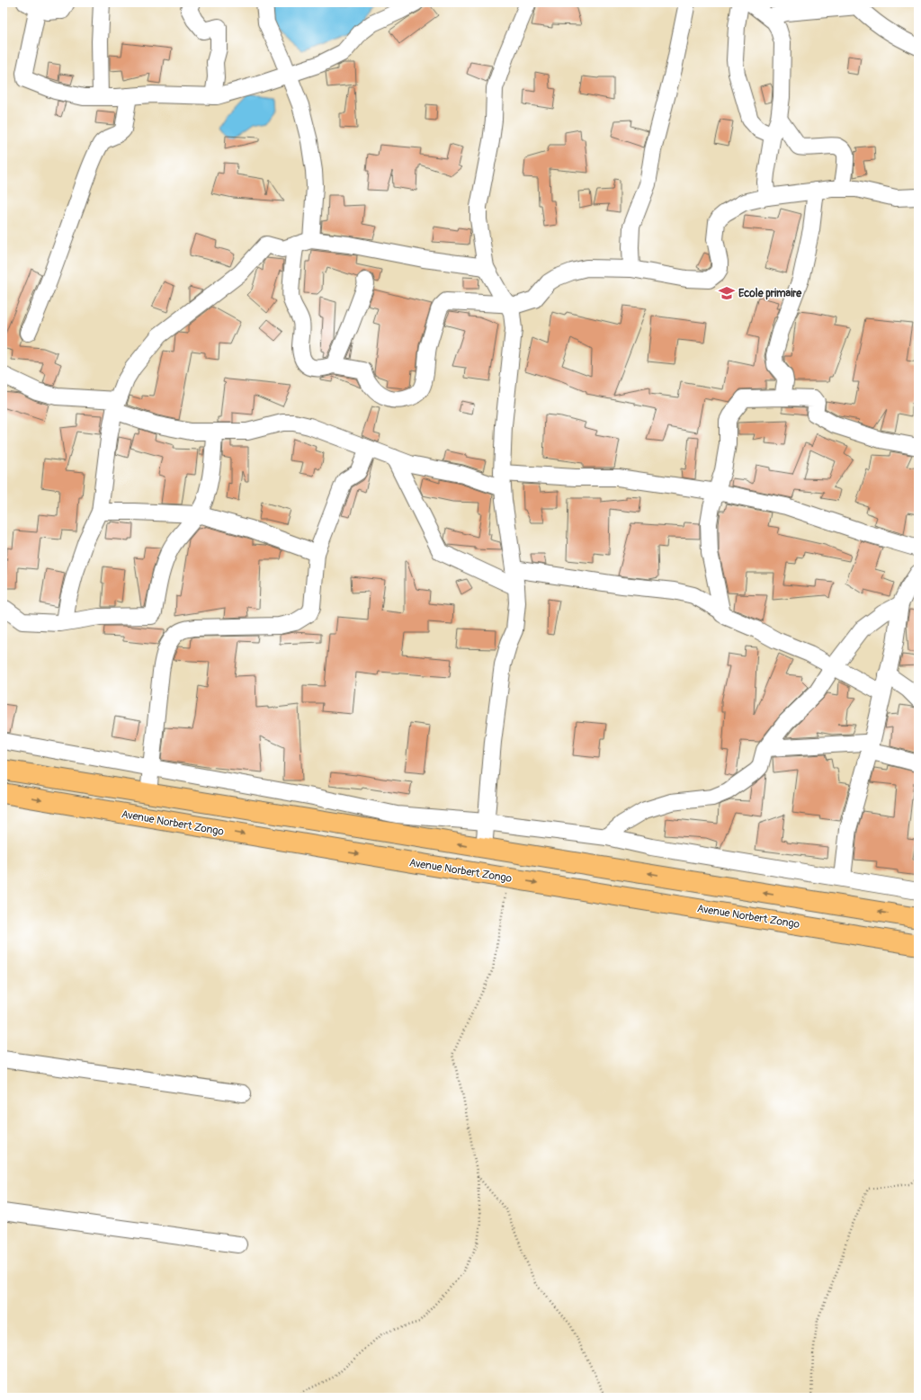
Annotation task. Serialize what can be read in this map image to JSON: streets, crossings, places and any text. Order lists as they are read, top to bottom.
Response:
{
  "streets": {
    "main road": ["Avenue Norbert Zongo"]
  },
  "places": {
    "school or university": ["Ecole primaire"]
  }
}
